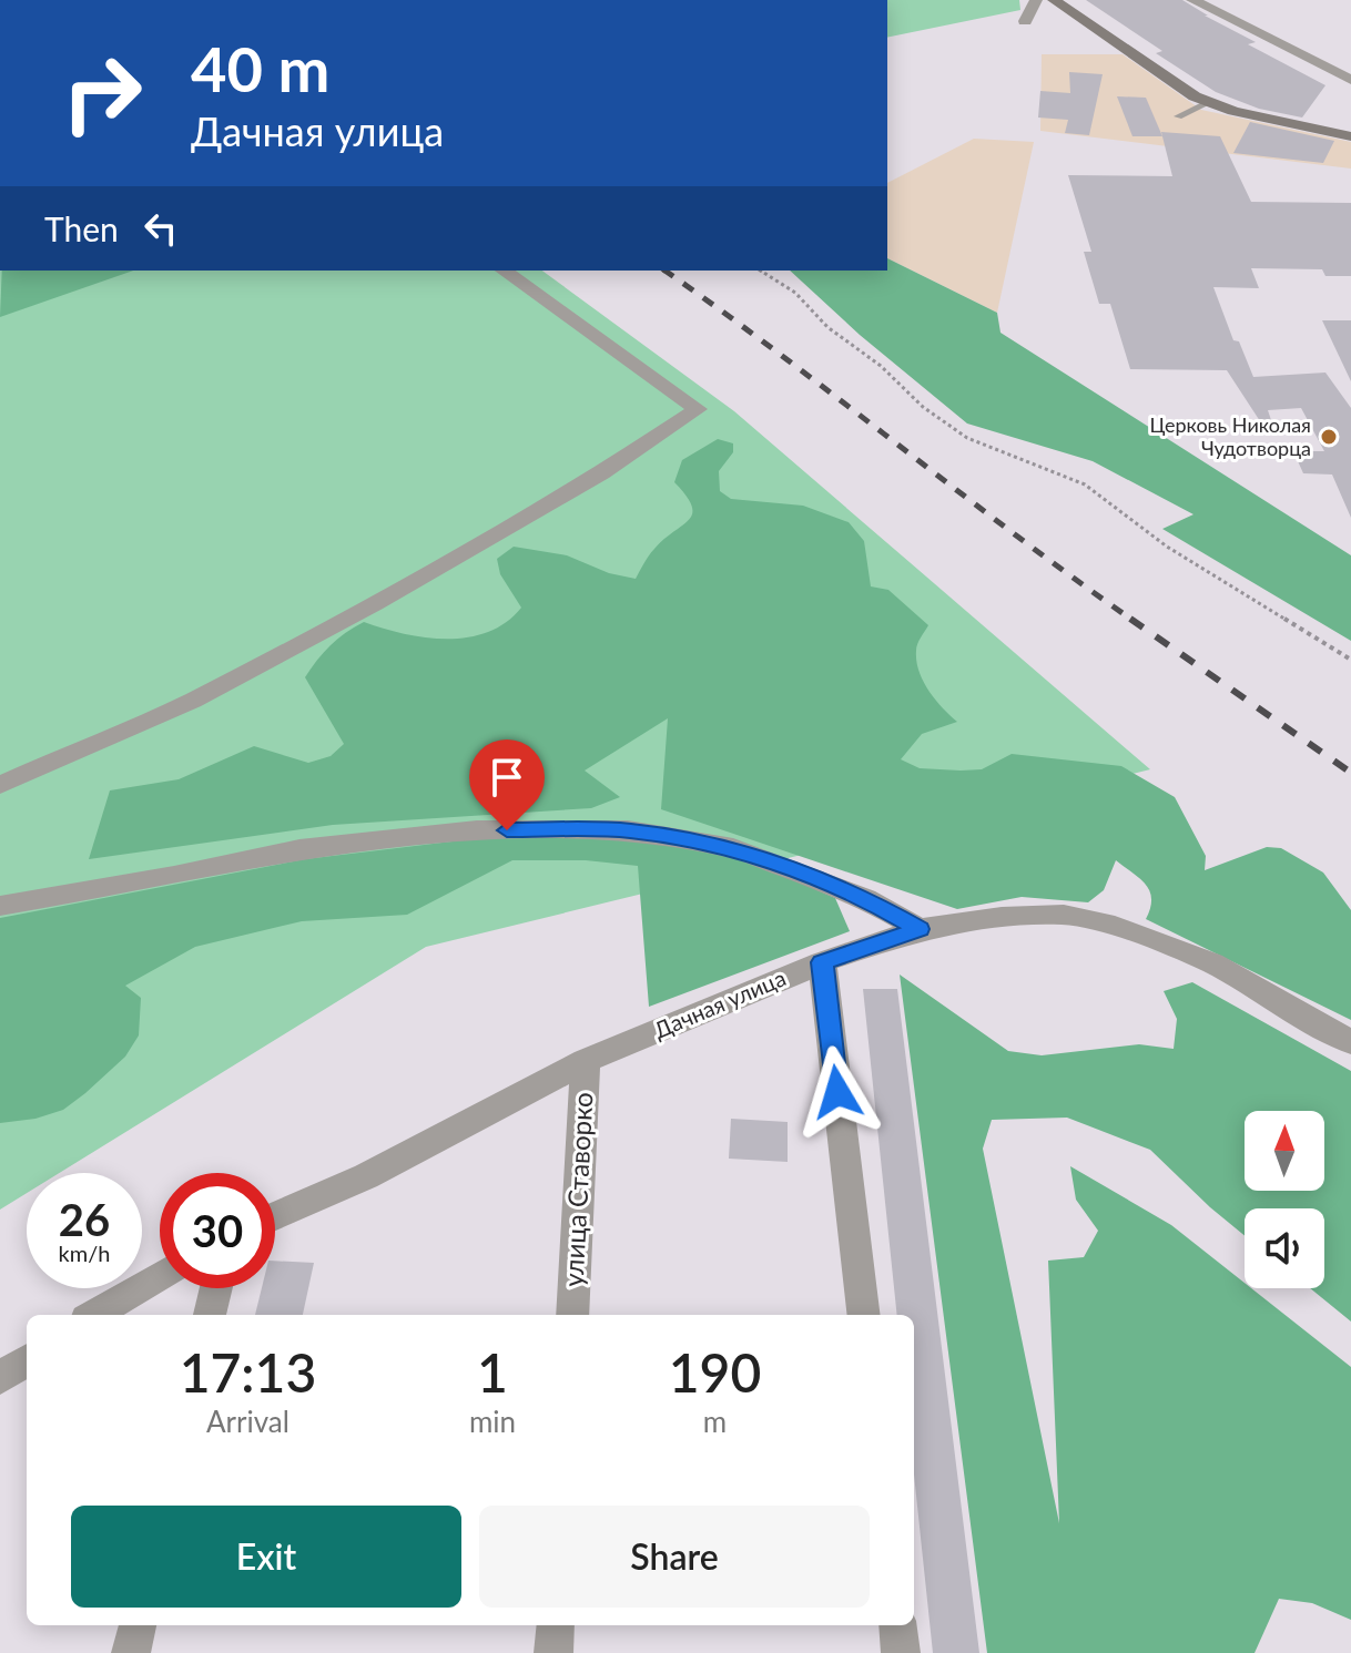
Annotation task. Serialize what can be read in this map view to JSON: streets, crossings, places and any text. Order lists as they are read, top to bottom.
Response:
{
  "streets": {
    "street": ["Дачная улица", "улица Ставорко"]
  },
  "crossings": [
    ["Дачная улица", "улица Ставорко"]
  ],
  "places": ["Церковь Николая Чудотворца"],
  "north": "top",
  "page": {
    "turn": ["40 m", "Дачная улица"],
    "then": "Then",
    "speed": "26 km/h",
    "limit": "30",
    "eta": [
      "17:13",
      "Arrival",
      "1",
      "min",
      "190",
      "m"
    ],
    "buttons": ["Exit", "Share"]
  }
}
